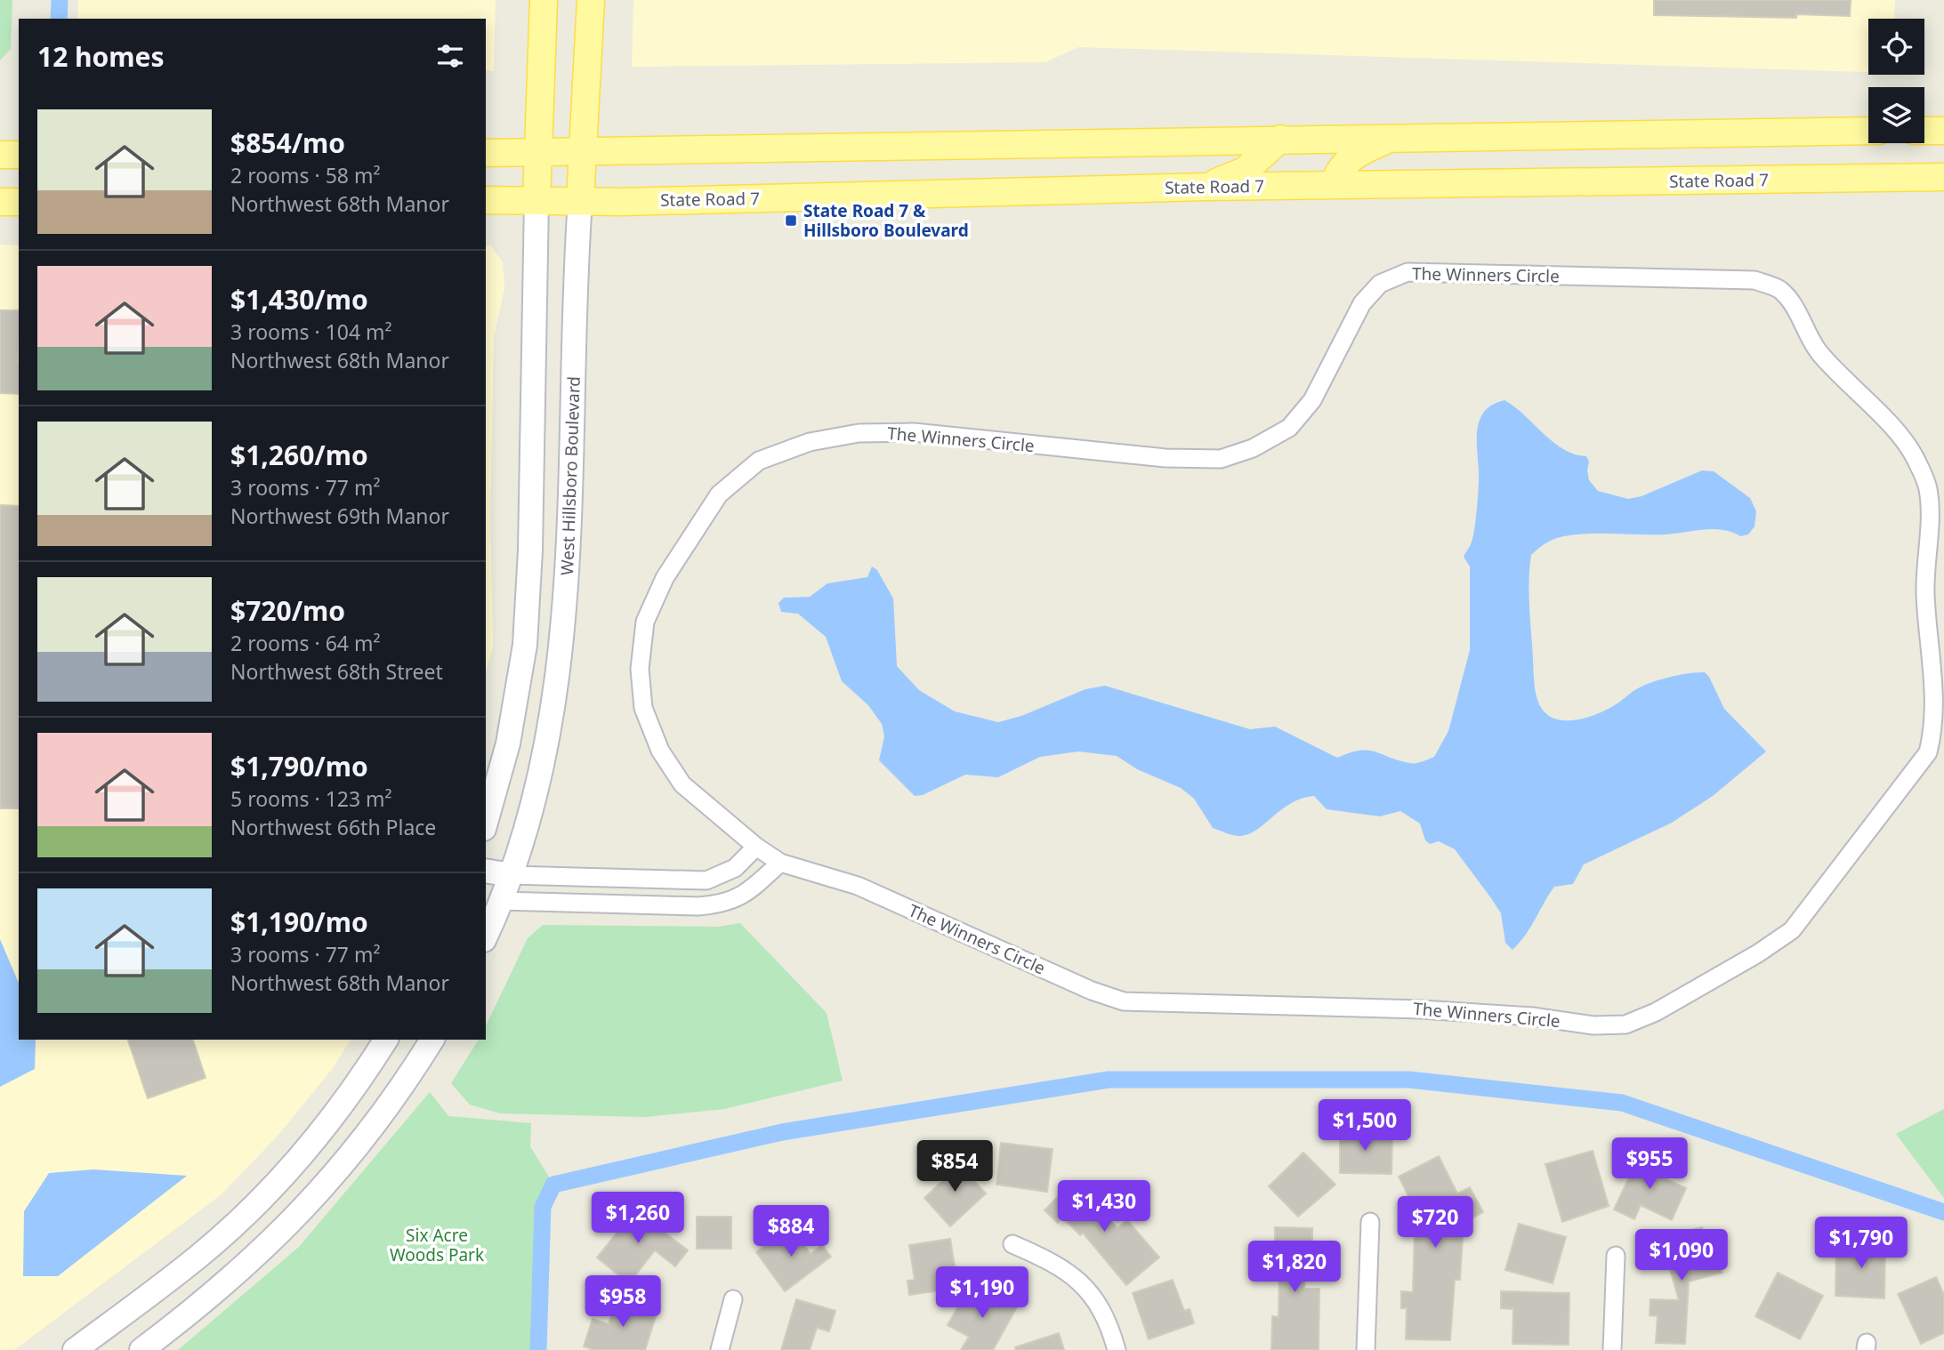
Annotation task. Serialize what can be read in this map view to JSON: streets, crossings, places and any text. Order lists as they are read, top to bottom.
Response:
{
  "streets": {
    "main road": ["State Road 7", "West Hillsboro Boulevard"],
    "street": ["The Winners Circle"]
  },
  "crossings": [
    ["State Road 7", "West Hillsboro Boulevard"]
  ],
  "parks": ["Six Acre Woods Park"],
  "places": {
    "transit": ["State Road 7 & Hillsboro Boulevard"]
  },
  "page": {
    "heading": "12 homes",
    "list": [
      {
        "name": "$854/mo",
        "note": "2 rooms · 58 m² · Northwest 68th Manor"
      },
      {
        "name": "$1,430/mo",
        "note": "3 rooms · 104 m² · Northwest 68th Manor"
      },
      {
        "name": "$1,260/mo",
        "note": "3 rooms · 77 m² · Northwest 69th Manor"
      },
      {
        "name": "$720/mo",
        "note": "2 rooms · 64 m² · Northwest 68th Street"
      },
      {
        "name": "$1,790/mo",
        "note": "5 rooms · 123 m² · Northwest 66th Place"
      },
      {
        "name": "$1,190/mo",
        "note": "3 rooms · 77 m² · Northwest 68th Manor"
      }
    ],
    "price": [
      "$1,500",
      "$955",
      "$854",
      "$1,430",
      "$1,260",
      "$720",
      "$884",
      "$1,790",
      "$1,090",
      "$1,820",
      "$1,190",
      "$958"
    ]
  }
}
